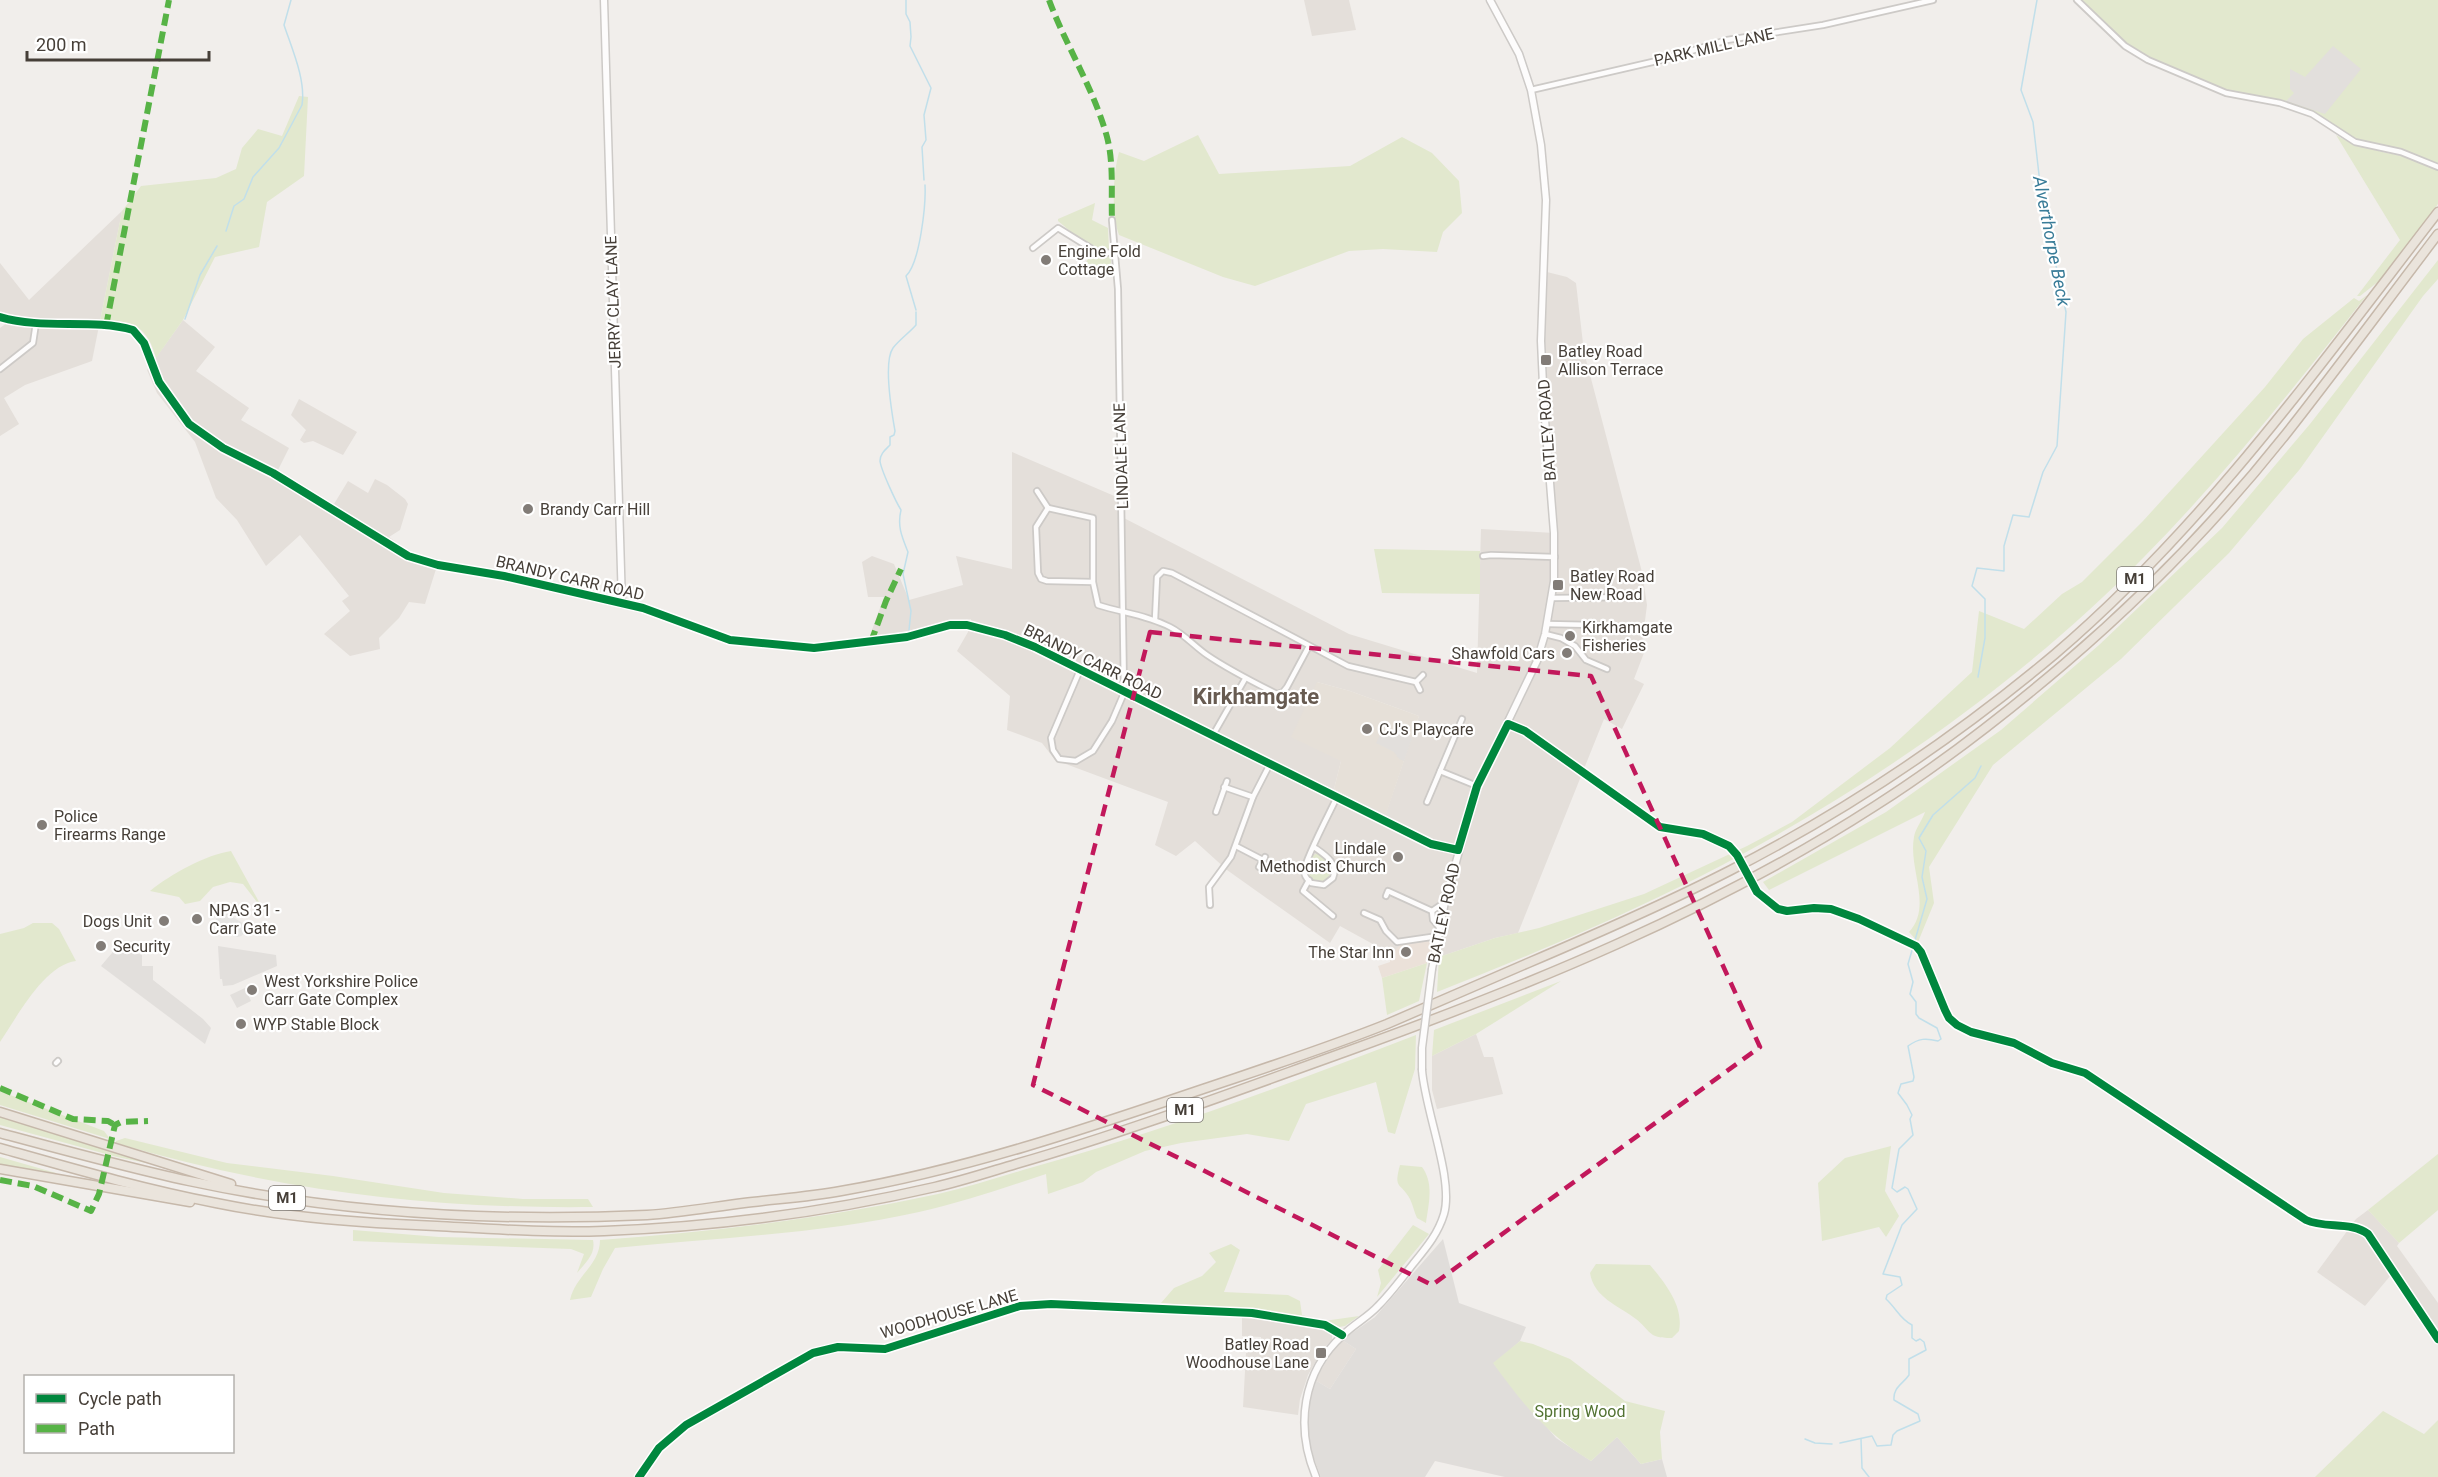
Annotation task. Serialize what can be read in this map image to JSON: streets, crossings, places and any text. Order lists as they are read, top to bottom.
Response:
{
  "streets": {
    "highway": ["M1"],
    "street": [
      "PARK MILL LANE",
      "JERRY CLAY LANE",
      "BATLEY ROAD",
      "LINDALE LANE",
      "BRANDY CARR ROAD",
      "WOODHOUSE LANE"
    ]
  },
  "crossings": [
    ["PARK MILL LANE", "BATLEY ROAD"],
    ["JERRY CLAY LANE", "BRANDY CARR ROAD"],
    ["BATLEY ROAD", "BRANDY CARR ROAD"],
    ["BATLEY ROAD", "WOODHOUSE LANE"],
    ["LINDALE LANE", "BRANDY CARR ROAD"]
  ],
  "districts": ["Kirkhamgate"],
  "water": ["Alverthorpe Beck"],
  "parks": ["Spring Wood"],
  "places": {
    "other": [
      "Engine Fold Cottage",
      "Brandy Carr Hill",
      "Kirkhamgate Fisheries",
      "Shawfold Cars",
      "CJ's Playcare",
      "Police Firearms Range",
      "Lindale Methodist Church",
      "NPAS 31 - Carr Gate",
      "Dogs Unit",
      "Security",
      "The Star Inn",
      "West Yorkshire Police Carr Gate Complex",
      "WYP Stable Block"
    ],
    "transit": ["Batley Road Allison Terrace", "Batley Road New Road", "Batley Road Woodhouse Lane"]
  },
  "legend": ["Cycle path", "Path"],
  "scale_bar": "200 m"
}
